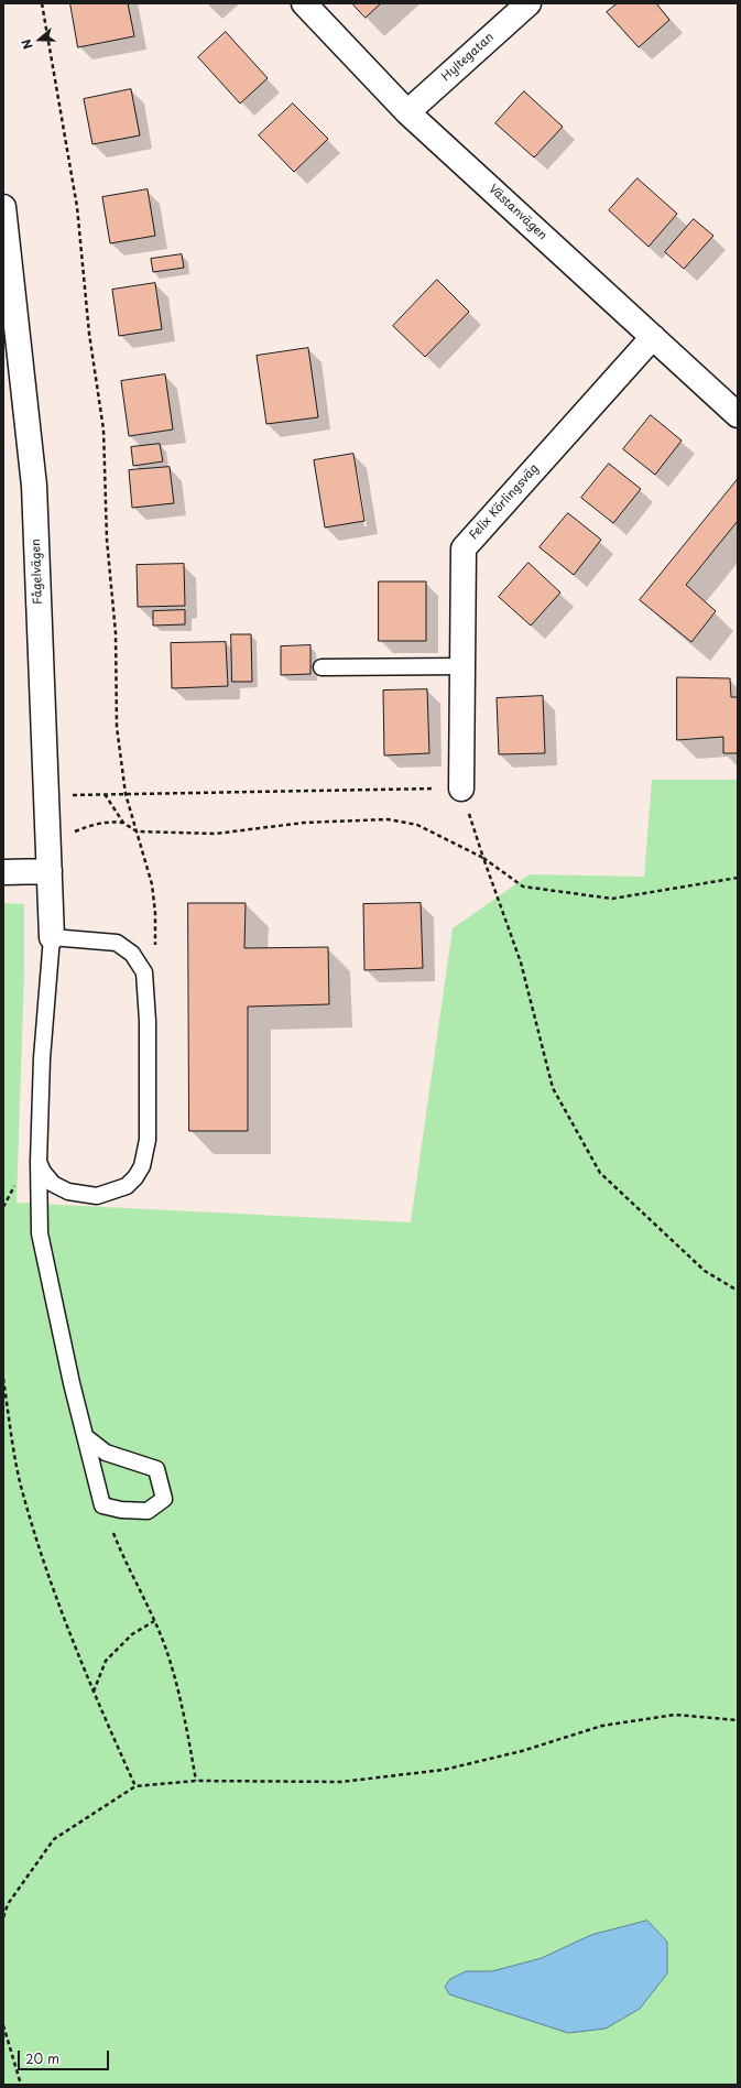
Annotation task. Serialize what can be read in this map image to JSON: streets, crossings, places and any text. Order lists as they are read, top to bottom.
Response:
{
  "streets": {
    "street": [
      "Hyltegatan",
      "Västanvägen",
      "Felix Körlingsväg",
      "Fågelvägen"
    ]
  },
  "crossings": [
    ["Hyltegatan", "Västanvägen"],
    ["Västanvägen", "Felix Körlingsväg"]
  ],
  "scale_bar": "20 m",
  "north": "left"
}
